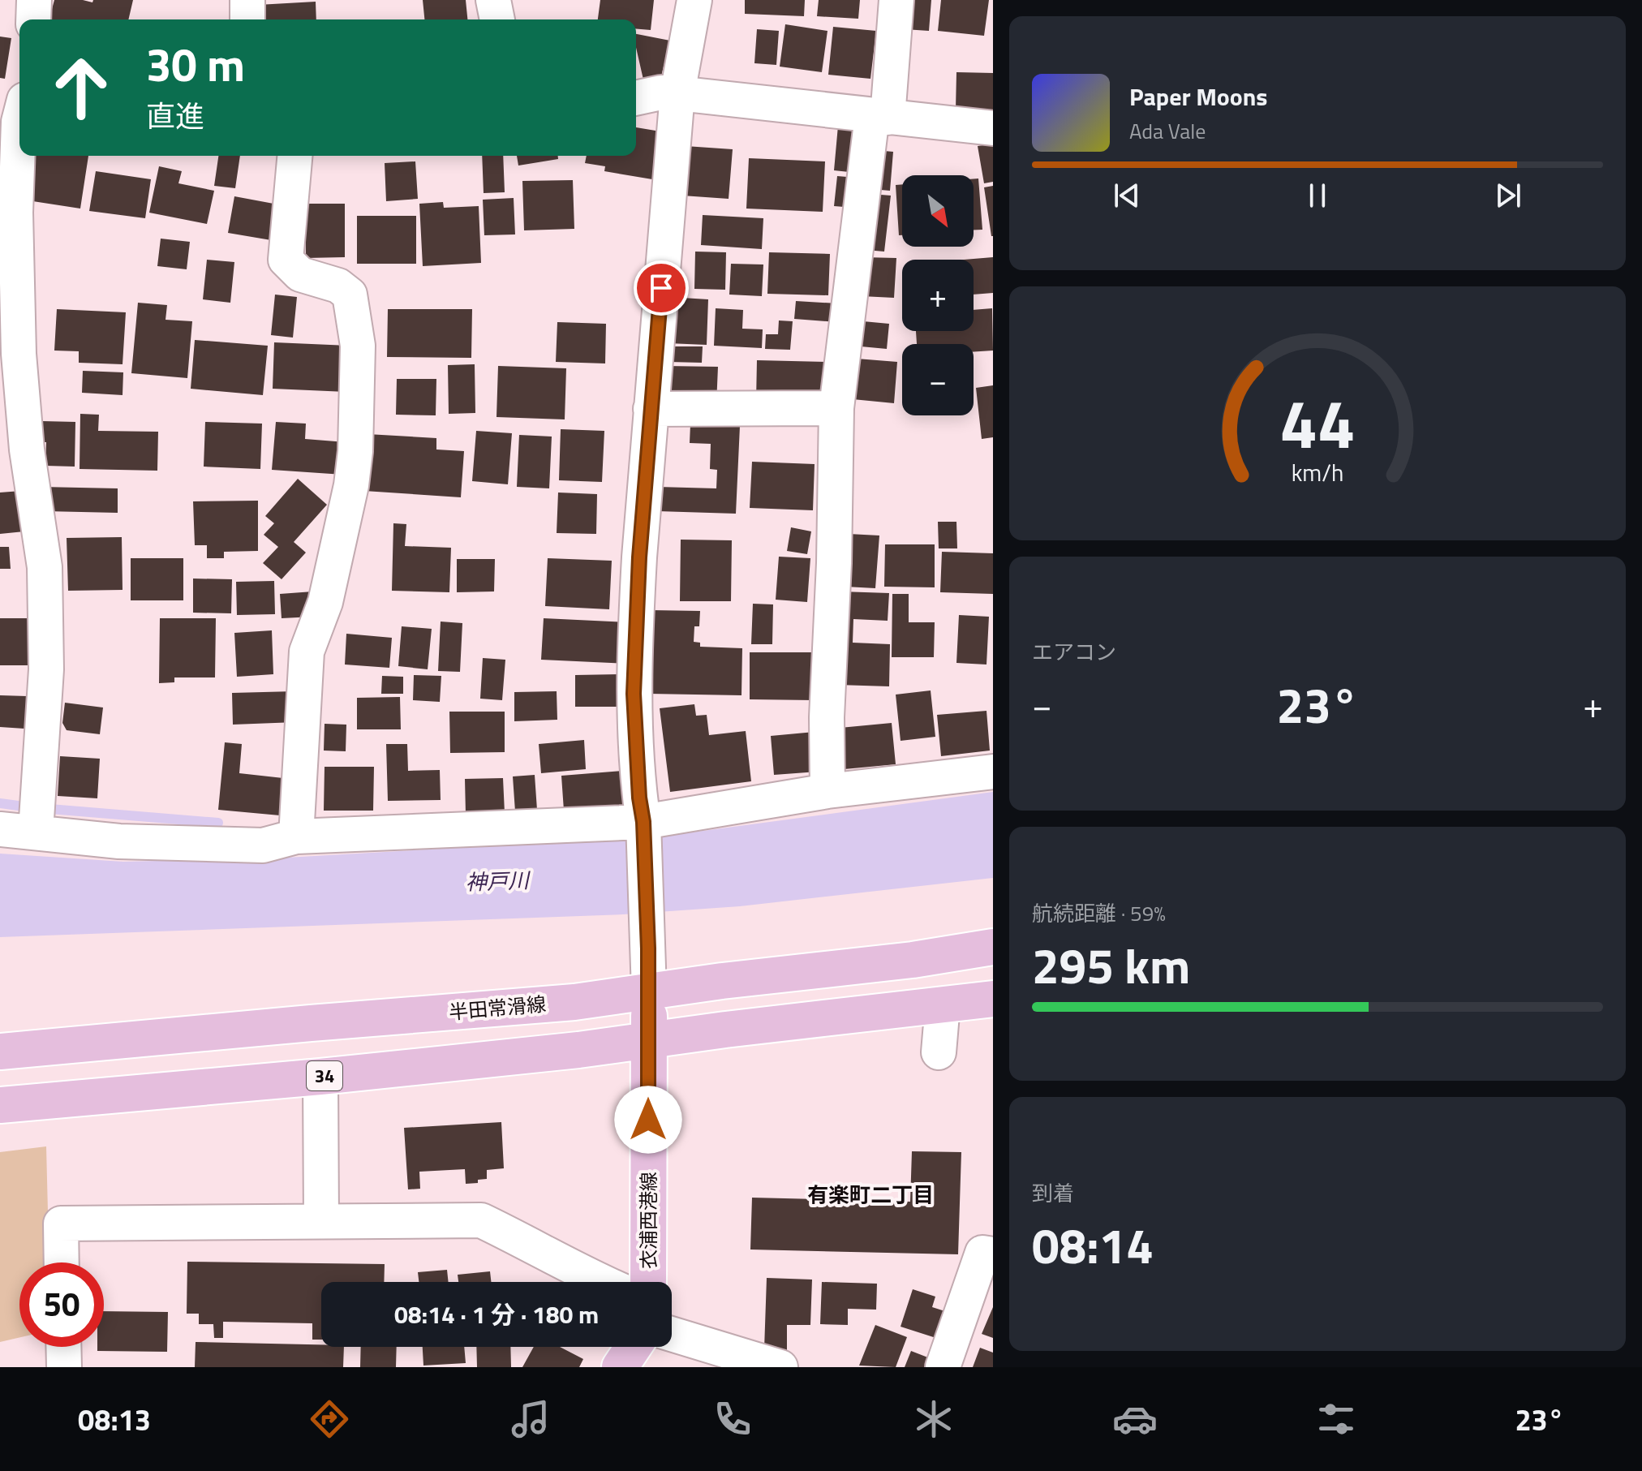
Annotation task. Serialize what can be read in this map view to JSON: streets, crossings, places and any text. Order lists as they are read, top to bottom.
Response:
{
  "streets": {
    "main road": ["半田常滑線", "34", "衣浦西港線"]
  },
  "crossings": [
    ["半田常滑線", "衣浦西港線"],
    ["34", "衣浦西港線"]
  ],
  "districts": ["有楽町二丁目"],
  "water": ["神戸川"],
  "north": "bottom right",
  "page": {
    "turn": ["30 m", "直進"],
    "song": ["Paper Moons", "Ada Vale"],
    "map_buttons": ["+", "−"],
    "tile": [
      "エアコン",
      ["航続距離 · 59%", "295 km"],
      ["到着", "08:14"]
    ],
    "heat": ["−", "23°", "+"],
    "limit": "50",
    "trip": "08:14 · 1 分 · 180 m",
    "tabs": ["08:13", "23°"],
    "gauge": ["44", "km/h"]
  }
}
